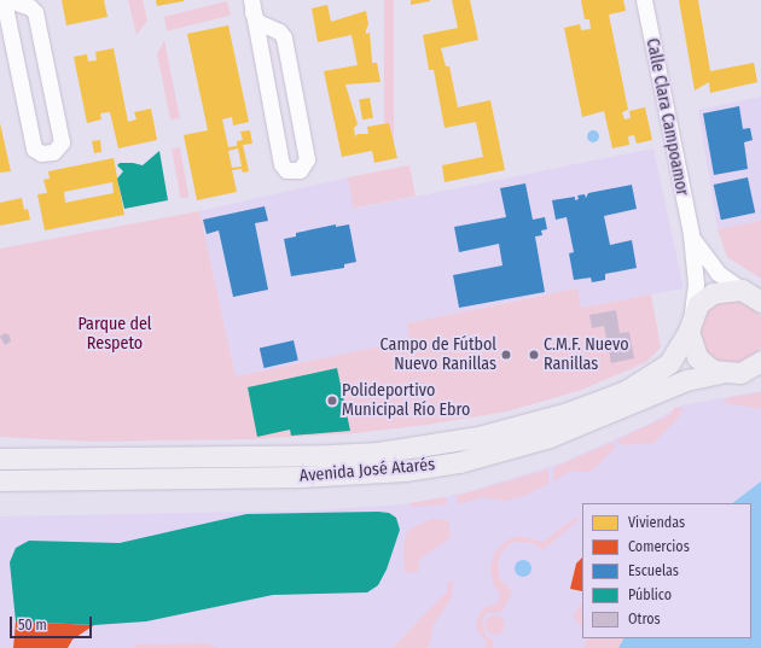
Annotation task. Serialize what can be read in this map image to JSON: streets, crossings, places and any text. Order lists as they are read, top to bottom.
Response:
{
  "streets": {
    "main road": ["Avenida José Atarés"],
    "street": ["Calle Clara Campoamor"]
  },
  "crossings": [
    ["Calle Clara Campoamor", "Avenida José Atarés"]
  ],
  "parks": ["Parque del Respeto"],
  "places": ["Campo de Fútbol Nuevo Ranillas", "C.M.F. Nuevo Ranillas", "Polideportivo Municipal Río Ebro"],
  "legend": [
    "Viviendas",
    "Comercios",
    "Escuelas",
    "Público",
    "Otros"
  ],
  "scale_bar": "50 m"
}
